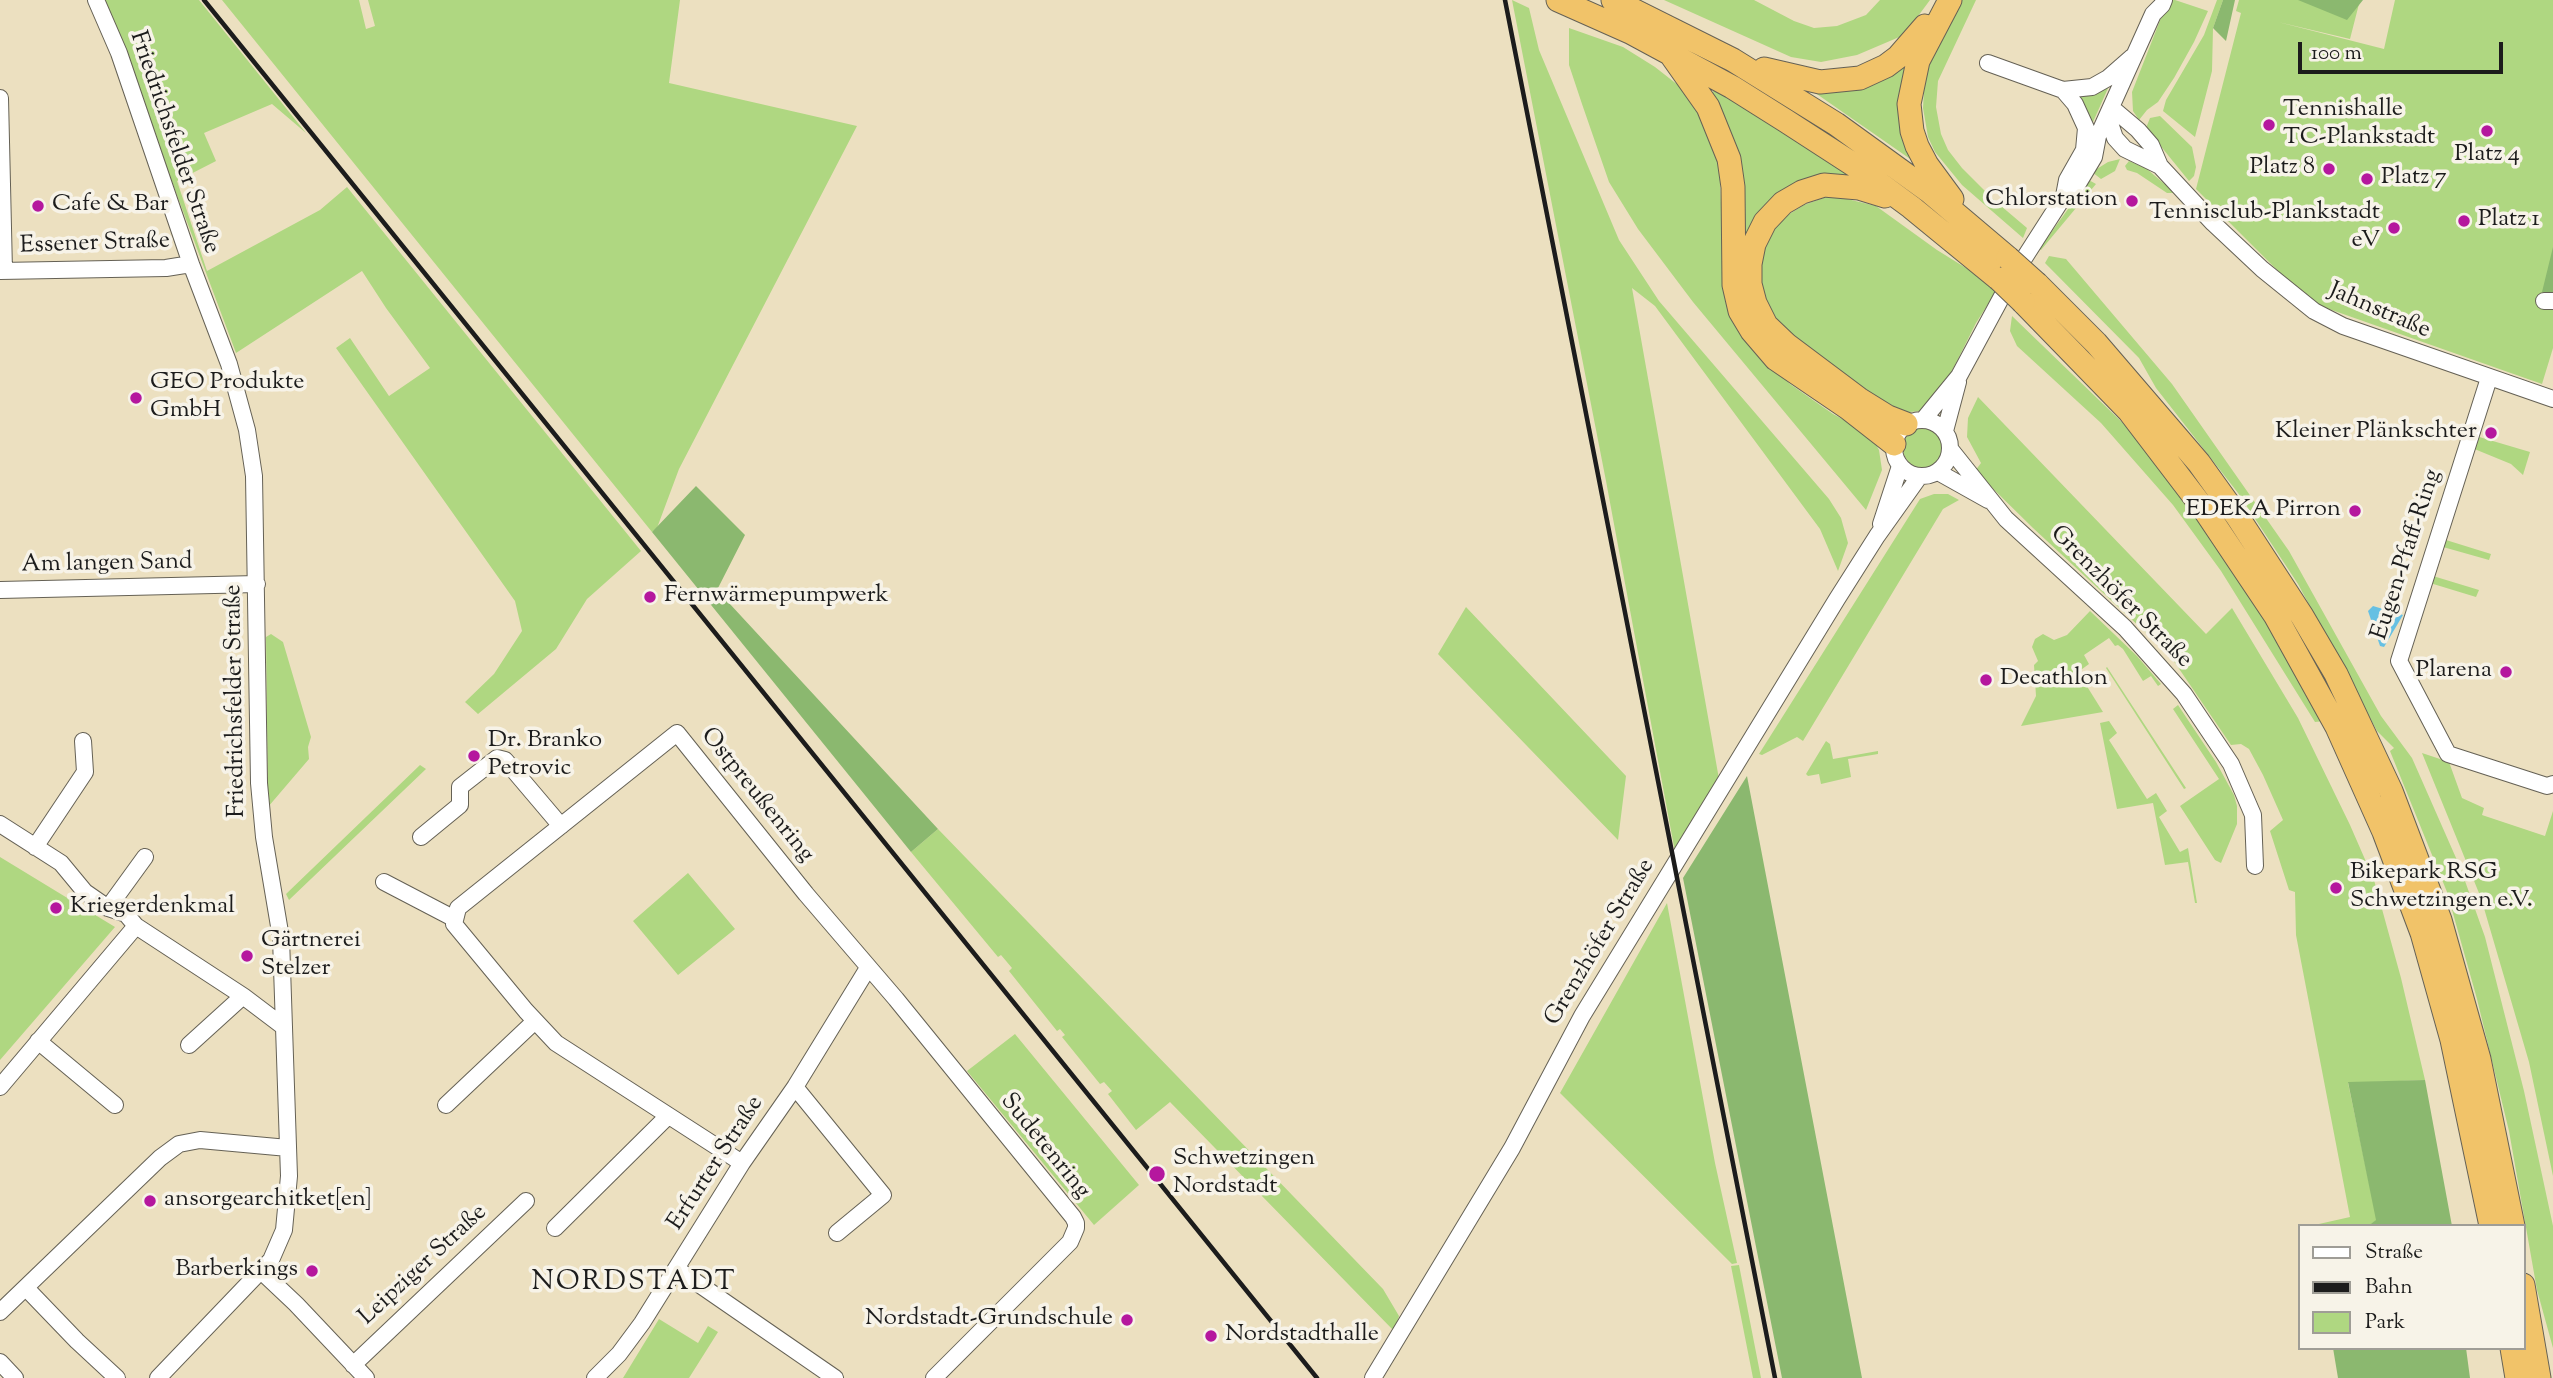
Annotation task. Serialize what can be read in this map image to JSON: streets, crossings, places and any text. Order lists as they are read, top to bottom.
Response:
{
  "streets": {
    "street": [
      "Friedrichsfelder Straße",
      "Essener Straße",
      "Jahnstraße",
      "Eugen-Pfaff-Ring",
      "Am langen Sand",
      "Grenzhöfer Straße",
      "Ostpreußenring",
      "Sudetenring",
      "Erfurter Straße",
      "Leipziger Straße"
    ]
  },
  "crossings": [
    ["Friedrichsfelder Straße", "Essener Straße"],
    ["Friedrichsfelder Straße", "Am langen Sand"],
    ["Jahnstraße", "Eugen-Pfaff-Ring"],
    ["Ostpreußenring", "Sudetenring"],
    ["Ostpreußenring", "Erfurter Straße"],
    ["Sudetenring", "Erfurter Straße"]
  ],
  "districts": ["NORDSTADT"],
  "places": [
    "Tennishalle TC-Plankstadt",
    "Platz 4",
    "Platz 8",
    "Platz 7",
    "Chlorstation",
    "Cafe & Bar",
    "Platz 1",
    "Tennisclub-Plankstadt eV",
    "GEO Produkte GmbH",
    "Kleiner Plänkschter",
    "EDEKA Pirron",
    "Fernwärmepumpwerk",
    "Plarena",
    "Decathlon",
    "Dr. Branko Petrovic",
    "Bikepark RSG Schwetzingen e.V.",
    "Kriegerdenkmal",
    "Gärtnerei Stelzer",
    "Schwetzingen Nordstadt",
    "ansorgearchitket[en]",
    "Barberkings",
    "Nordstadt-Grundschule",
    "Nordstadthalle"
  ],
  "legend": ["Straße", "Bahn", "Park"],
  "scale_bar": "100 m"
}
